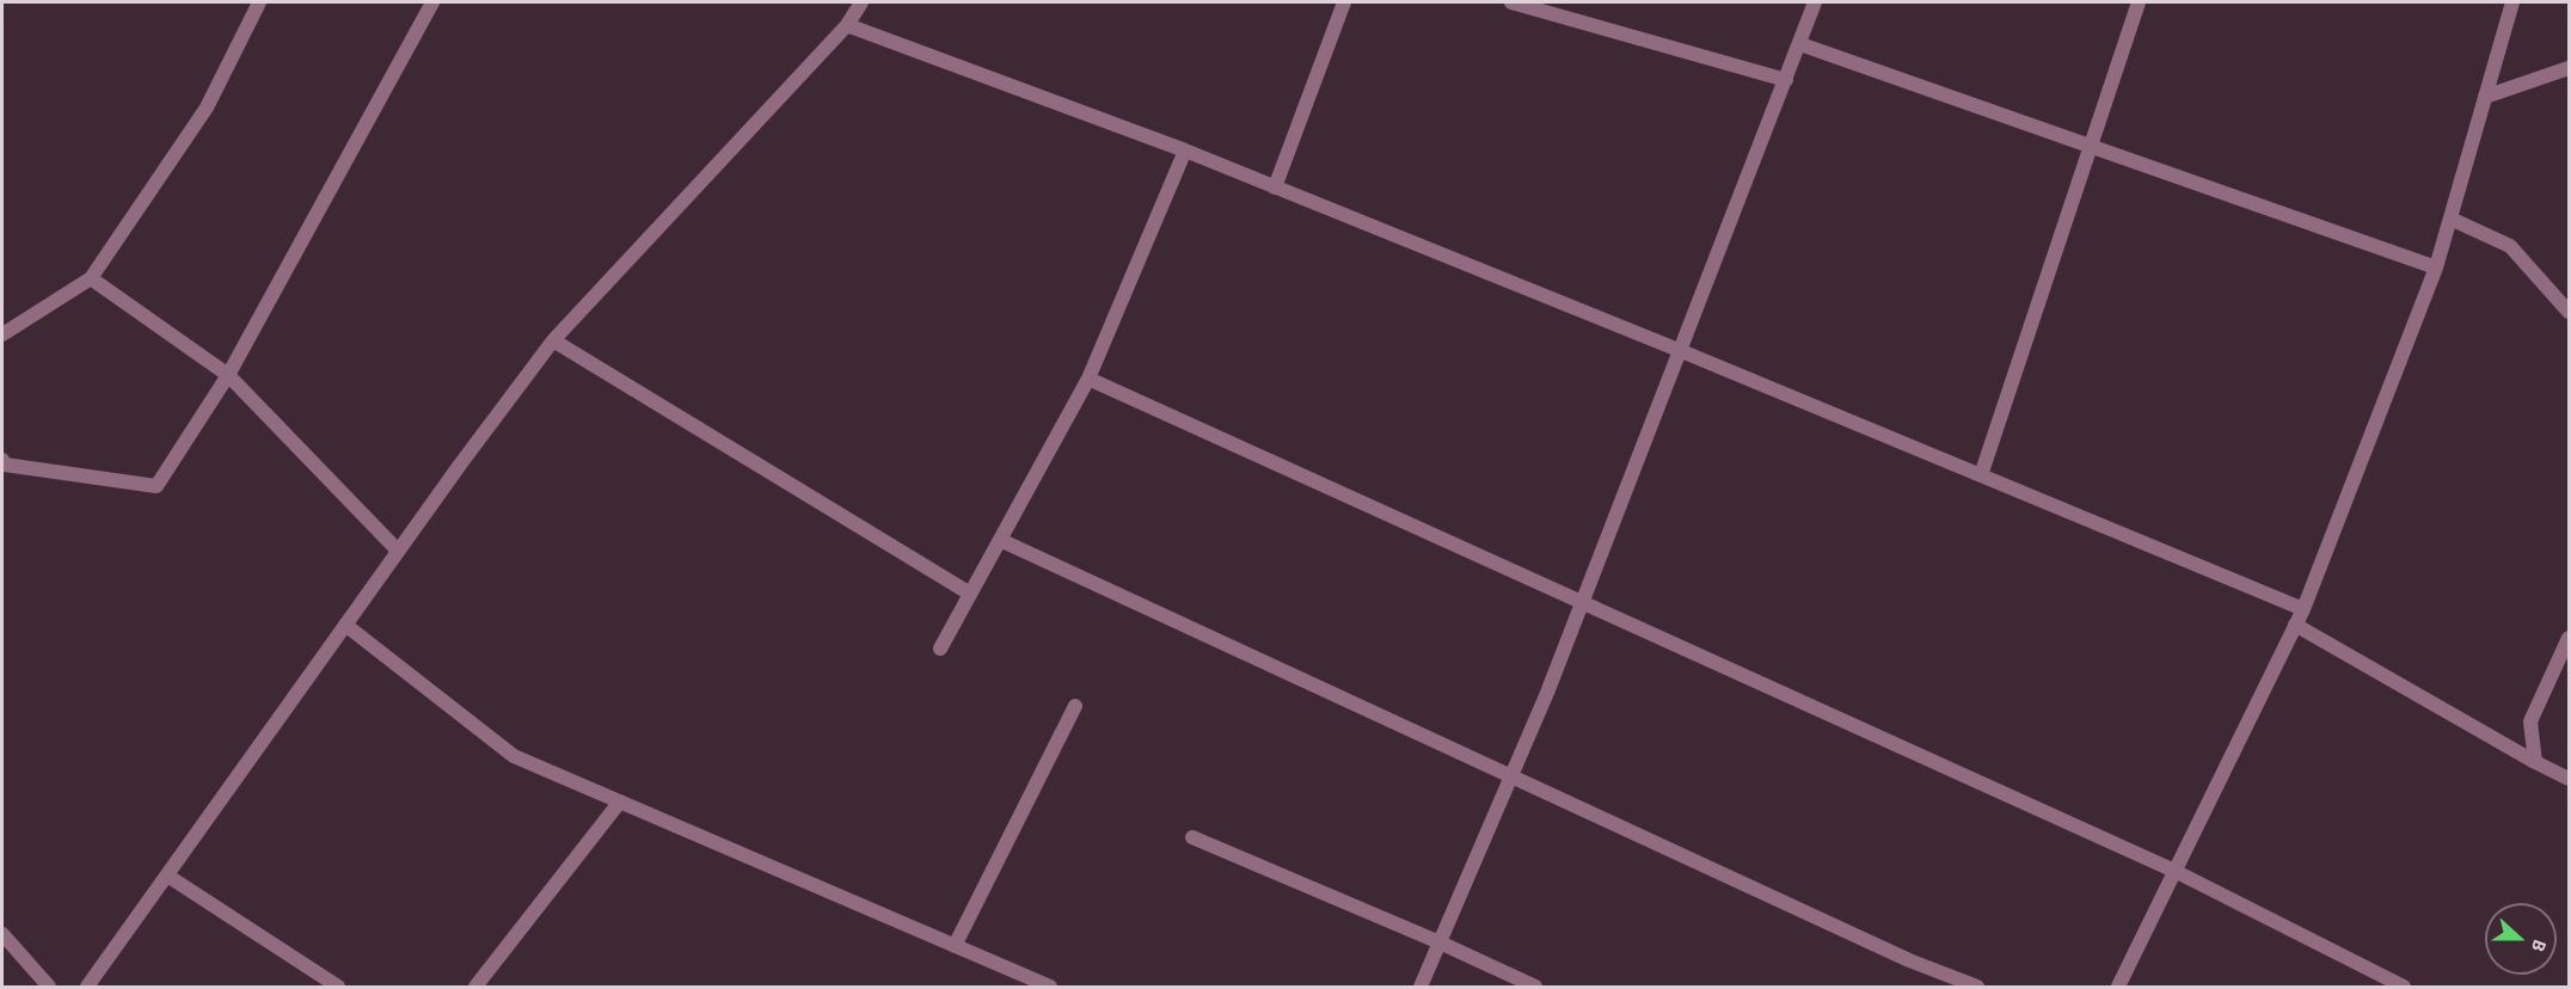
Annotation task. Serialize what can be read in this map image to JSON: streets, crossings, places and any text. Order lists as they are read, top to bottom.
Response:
{
  "north": "right"
}
